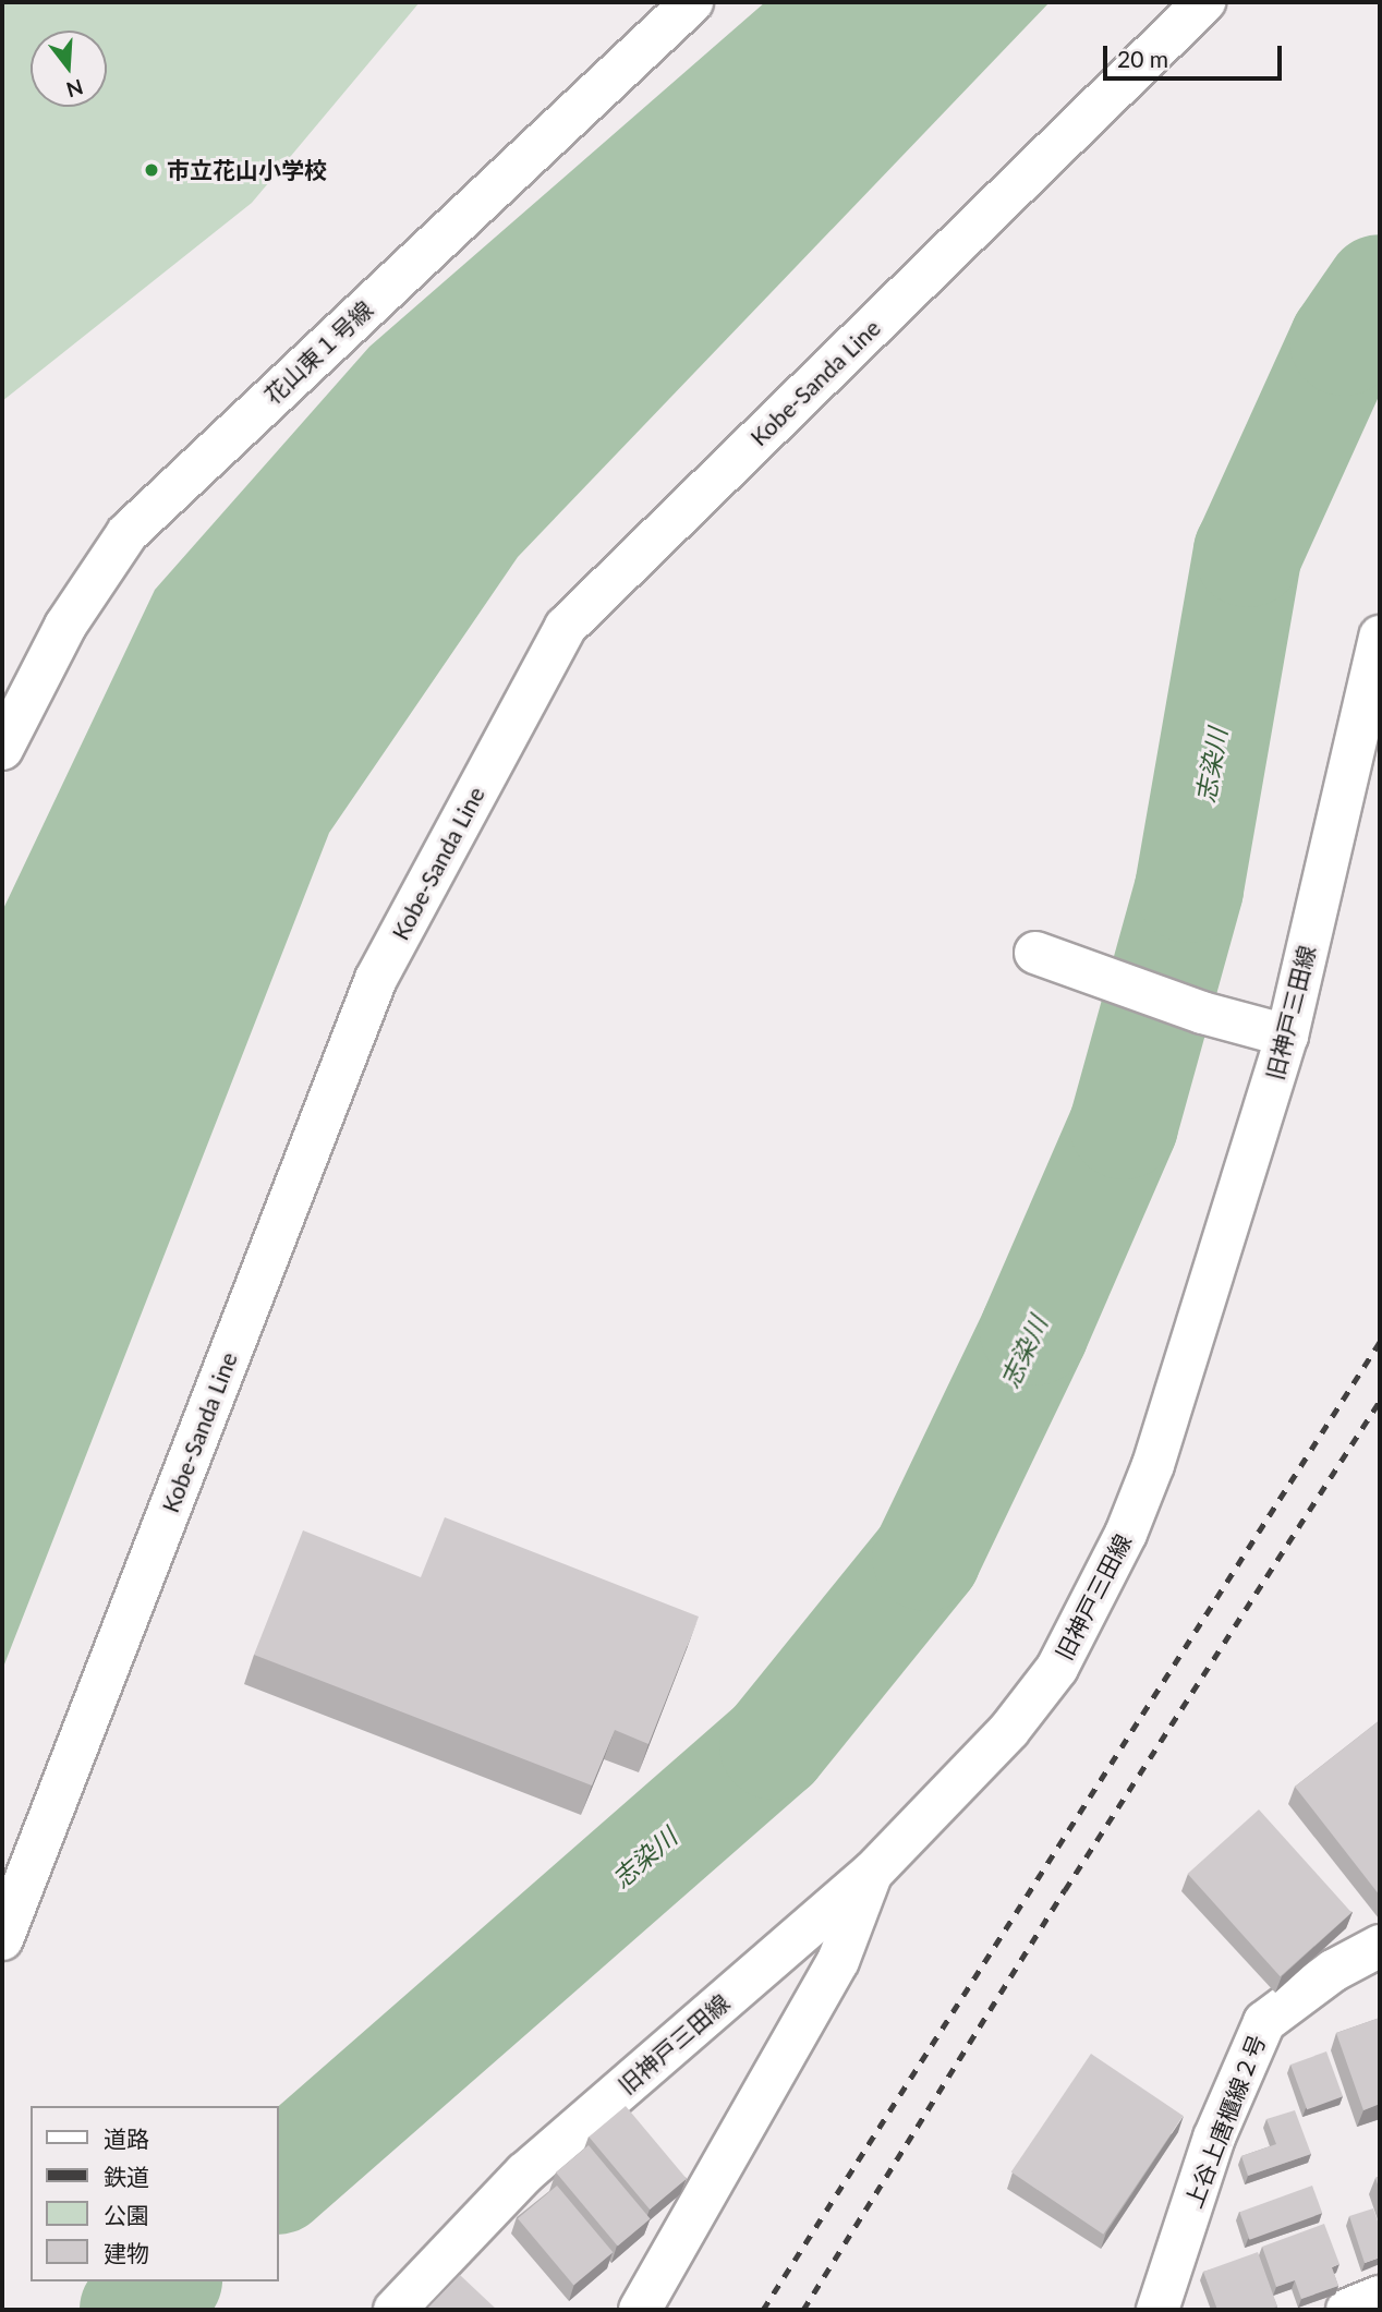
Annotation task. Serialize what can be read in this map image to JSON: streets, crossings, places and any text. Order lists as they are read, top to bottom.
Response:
{
  "streets": {
    "street": [
      "花山東１号線",
      "Kobe-Sanda Line",
      "旧神戸三田線",
      "上谷上唐櫃線２号"
    ]
  },
  "water": ["志染川"],
  "places": ["市立花山小学校"],
  "legend": [
    "道路",
    "鉄道",
    "公園",
    "建物"
  ],
  "scale_bar": "20 m",
  "north": "bottom"
}
